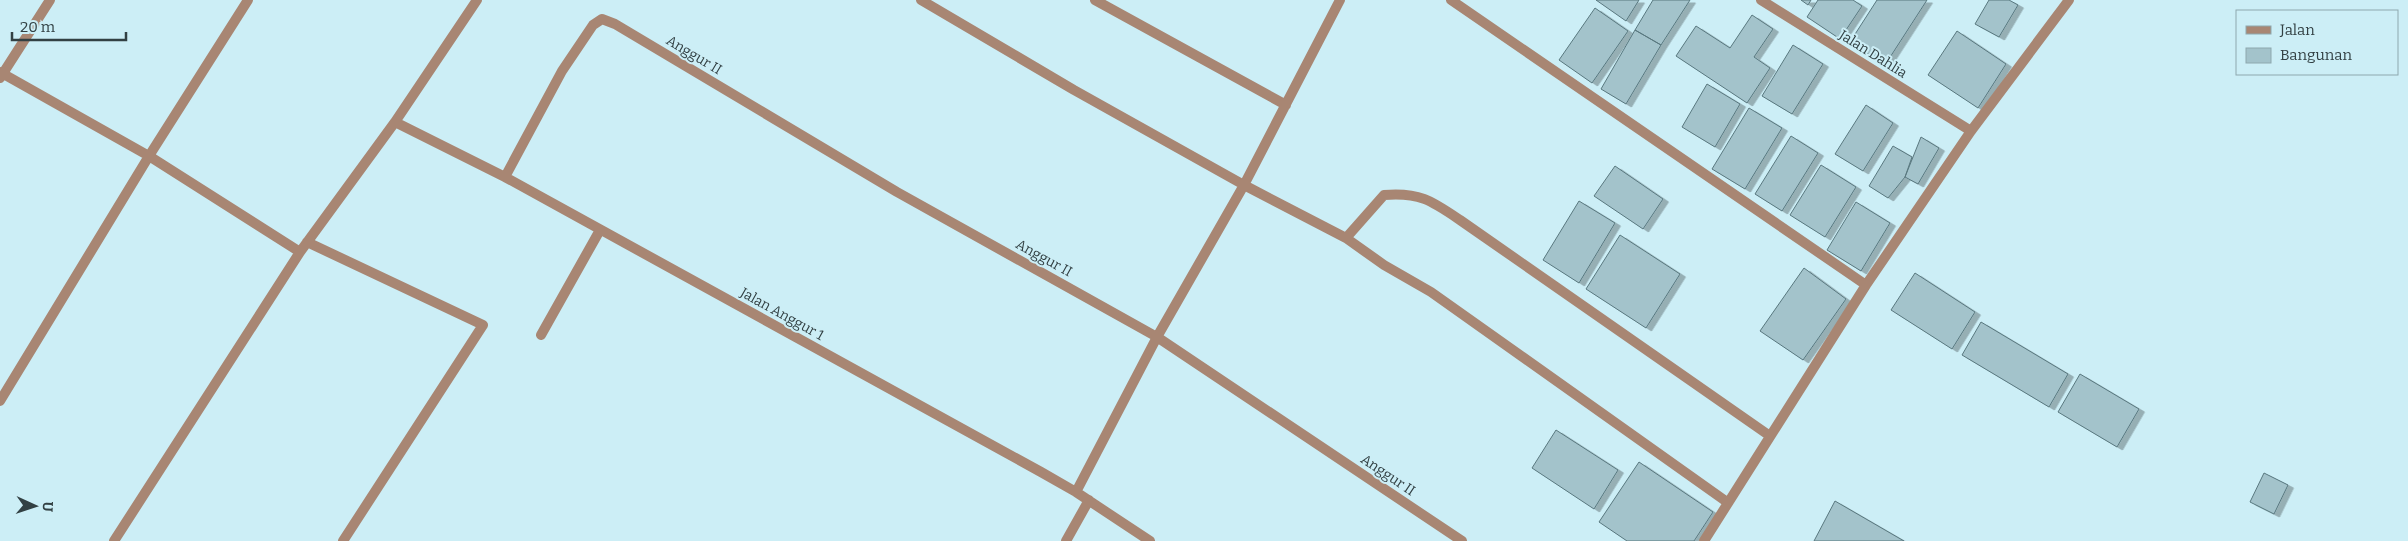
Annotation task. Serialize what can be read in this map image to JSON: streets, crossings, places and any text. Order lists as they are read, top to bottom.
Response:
{
  "streets": {
    "street": ["Jalan Dahlia", "Anggur II", "Jalan Anggur 1"]
  },
  "crossings": [
    ["Anggur II", "Jalan Anggur 1"]
  ],
  "legend": ["Jalan", "Bangunan"],
  "scale_bar": "20 m",
  "north": "right"
}
